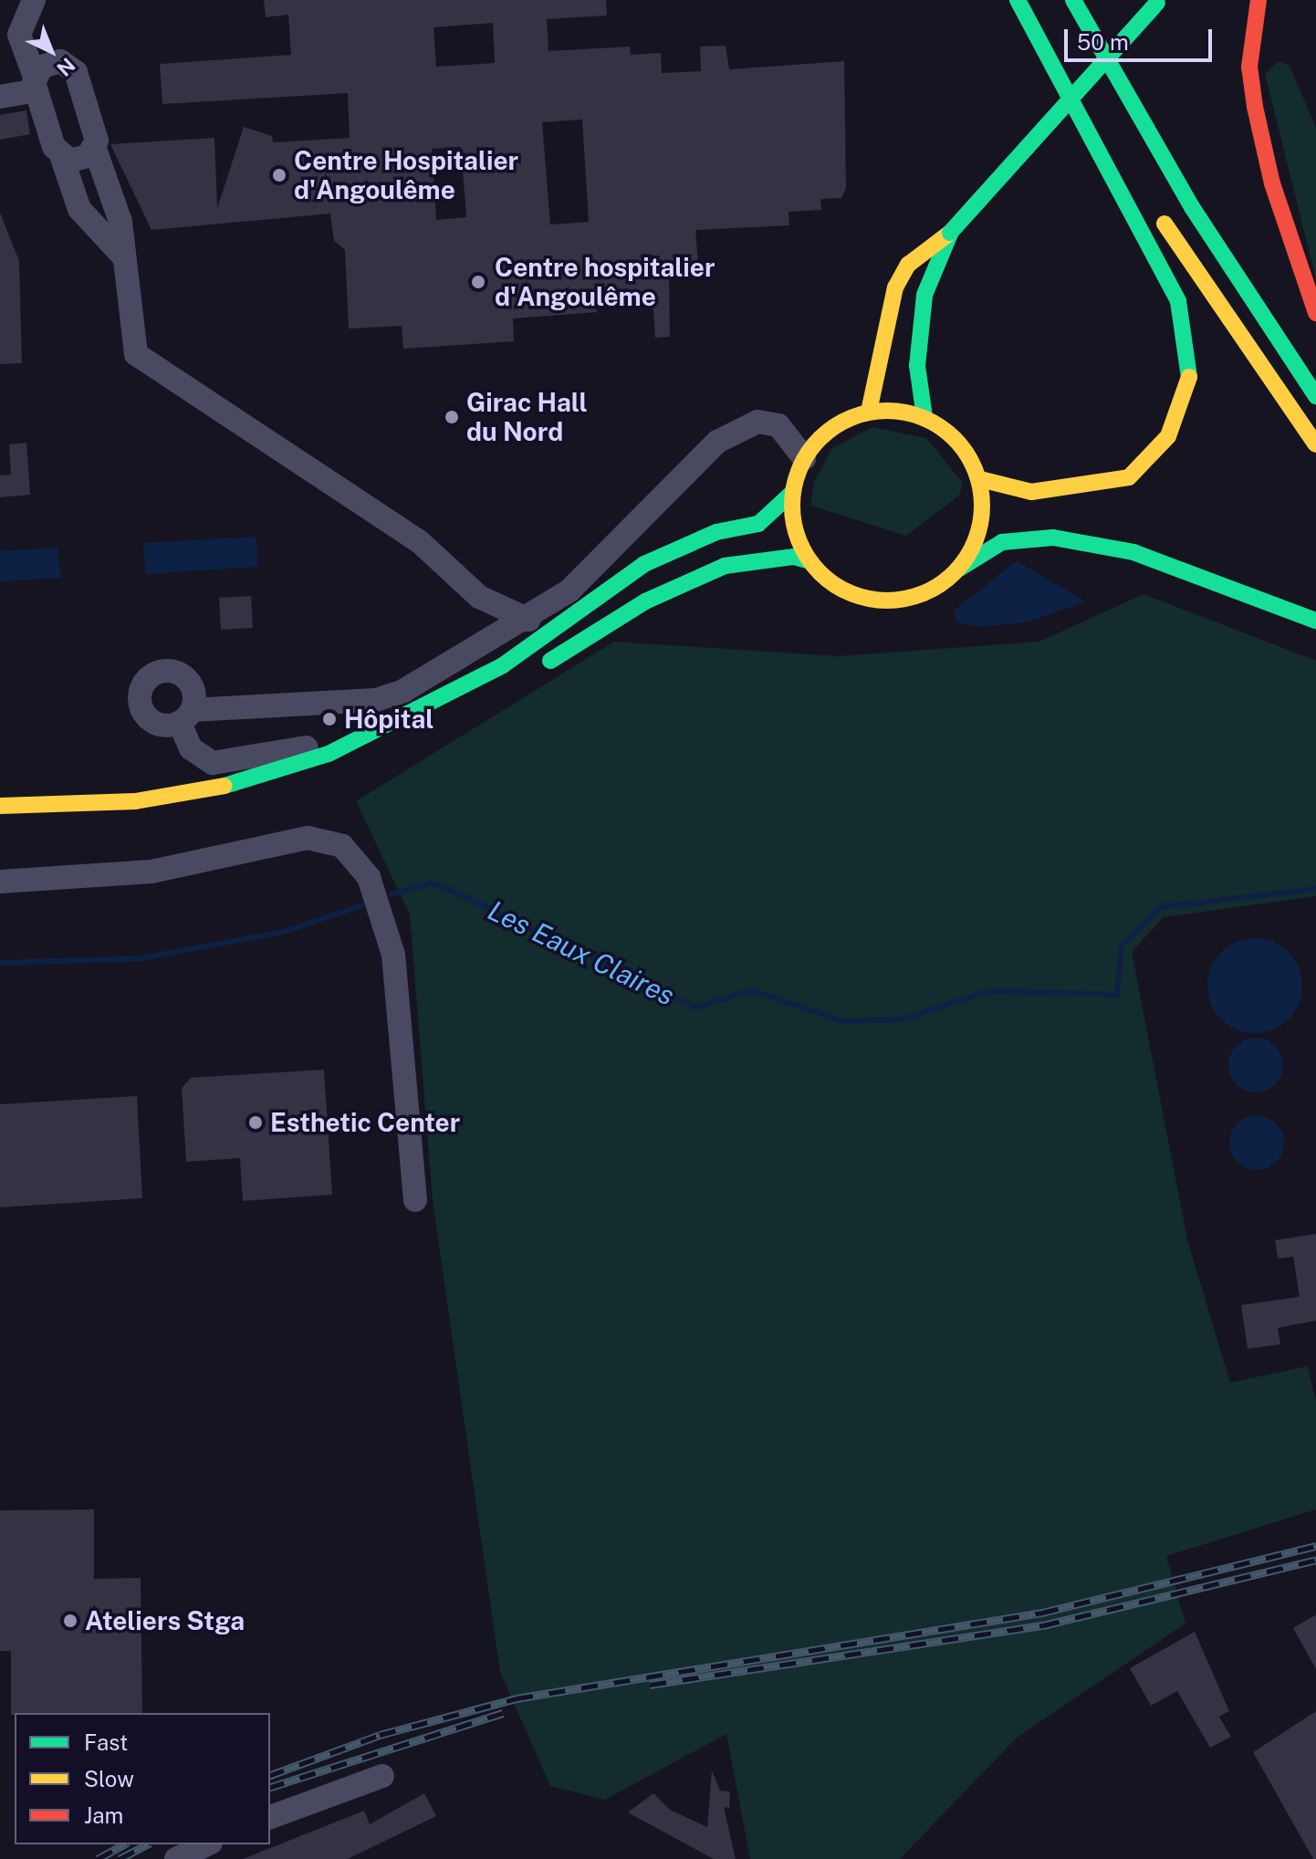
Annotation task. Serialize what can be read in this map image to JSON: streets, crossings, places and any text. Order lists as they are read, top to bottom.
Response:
{
  "water": ["Les Eaux Claires"],
  "places": [
    "Centre Hospitalier d'Angoulême",
    "Centre hospitalier d'Angoulême",
    "Girac Hall du Nord",
    "Hôpital",
    "Esthetic Center",
    "Ateliers Stga"
  ],
  "legend": ["Fast", "Slow", "Jam"],
  "scale_bar": "50 m",
  "north": "bottom right"
}
